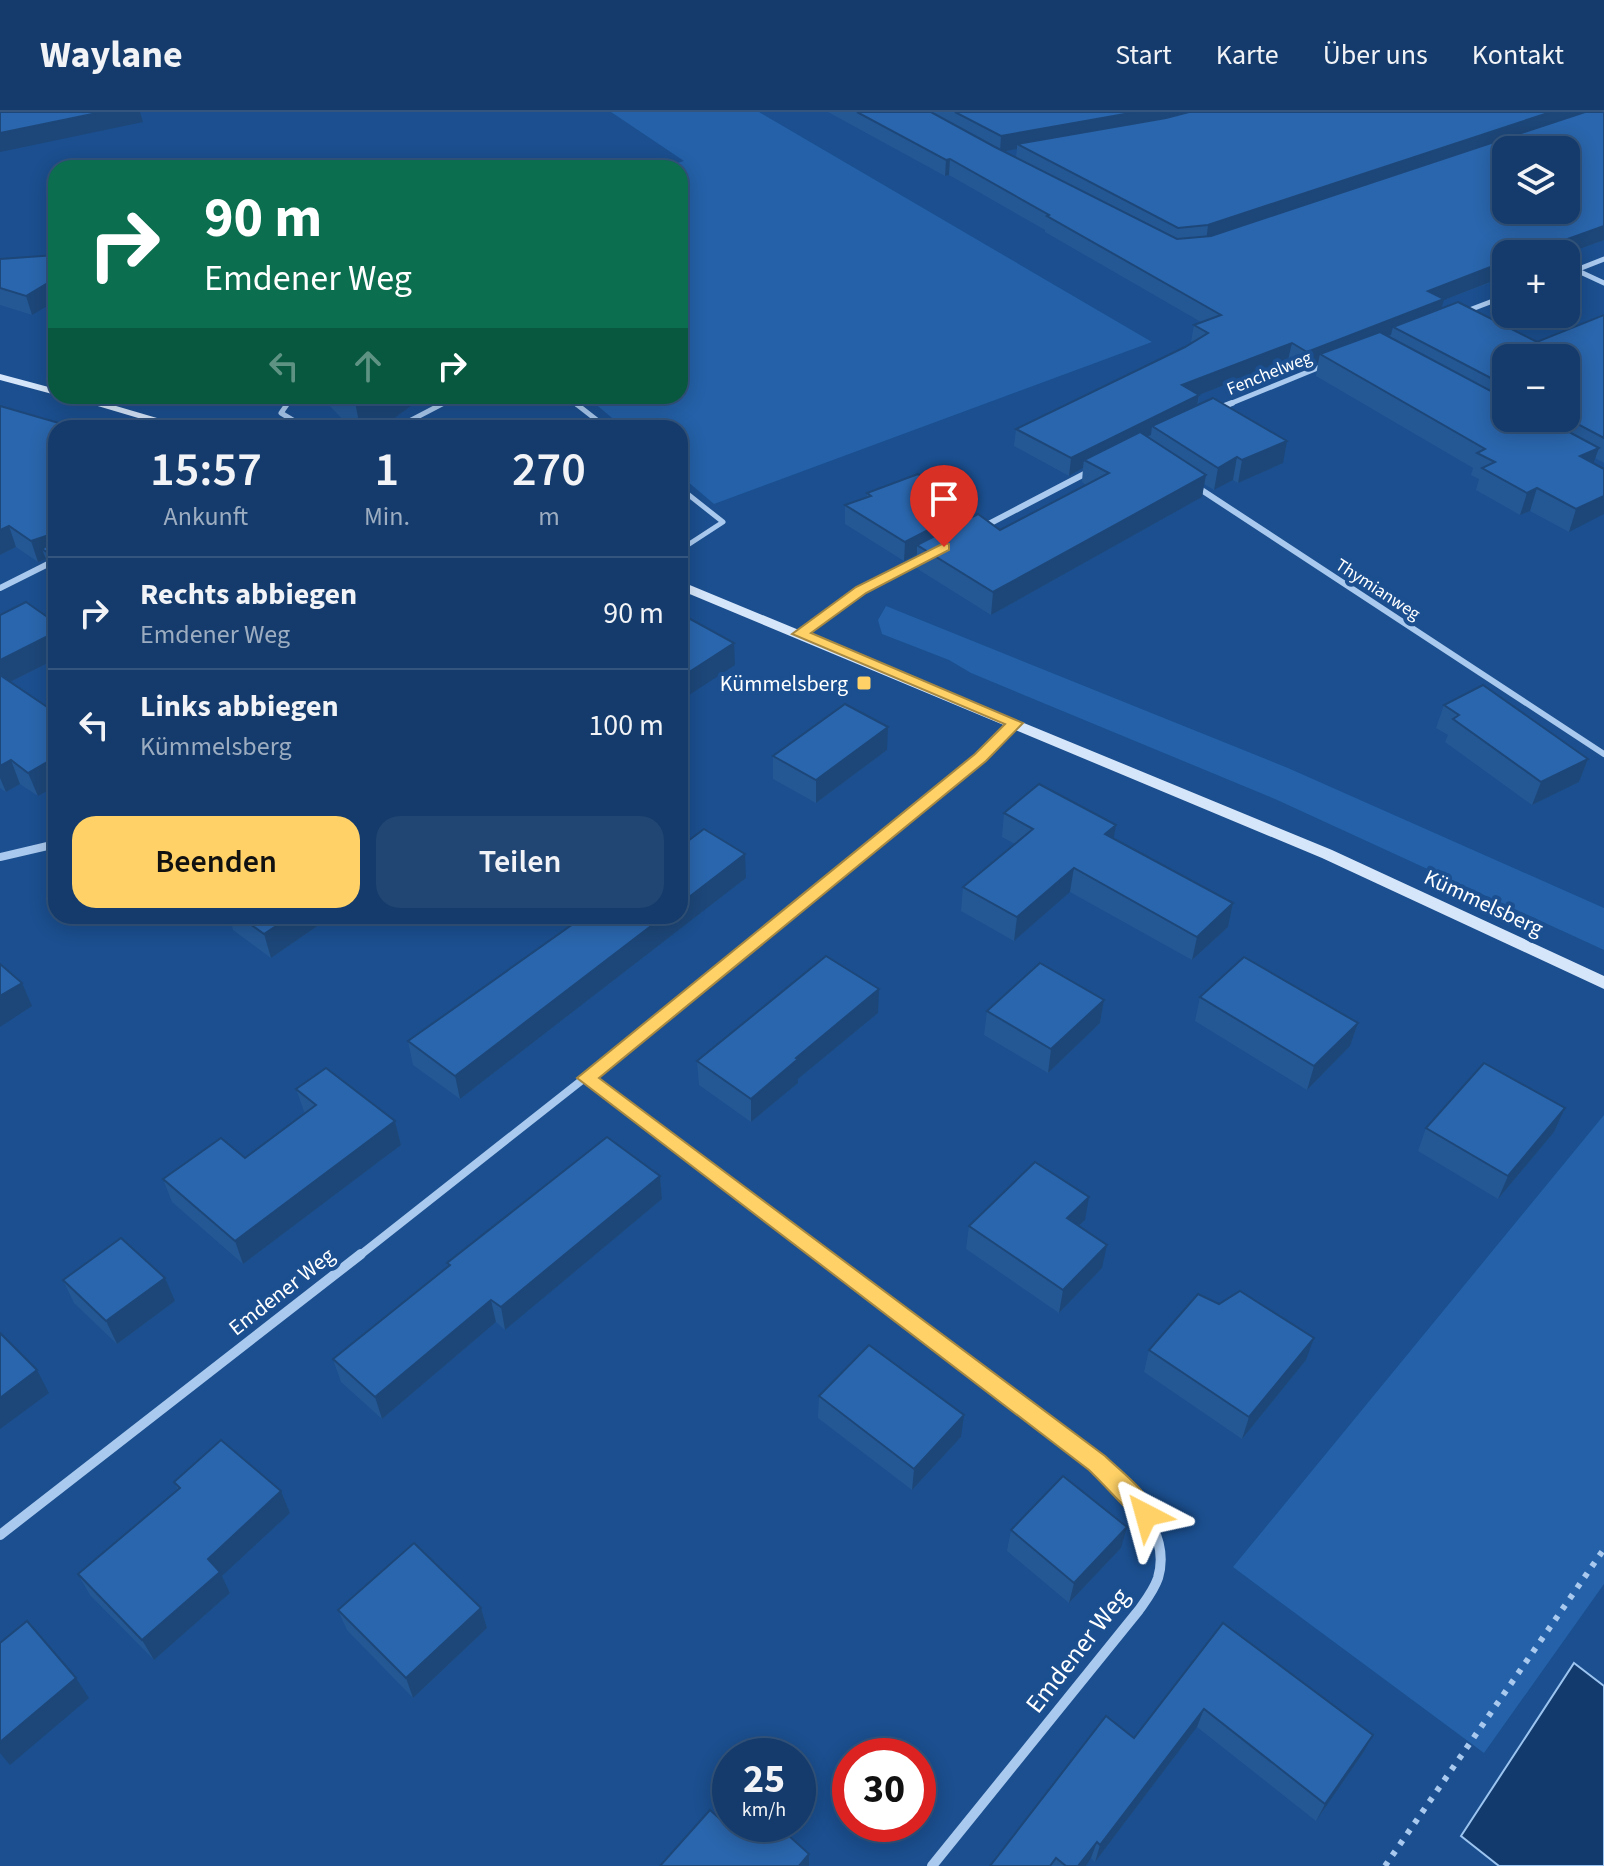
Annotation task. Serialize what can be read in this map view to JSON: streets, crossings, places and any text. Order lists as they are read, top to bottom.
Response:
{
  "streets": {
    "main road": ["Kümmelsberg"],
    "street": ["Fenchelweg", "Thymianweg", "Emdener Weg"]
  },
  "crossings": [
    ["Kümmelsberg", "Emdener Weg"]
  ],
  "places": {
    "transit": ["Kümmelsberg"]
  },
  "page": {
    "header": "Waylane",
    "nav": [
      "Start",
      "Karte",
      "Über uns",
      "Kontakt"
    ],
    "map_buttons": ["+", "−"],
    "turn": ["90 m", "Emdener Weg"],
    "eta": [
      "15:57",
      "Ankunft",
      "1",
      "Min.",
      "270",
      "m"
    ],
    "list": [
      {
        "name": "Rechts abbiegen",
        "note": "Emdener Weg",
        "value": "90 m"
      },
      {
        "name": "Links abbiegen",
        "note": "Kümmelsberg",
        "value": "100 m"
      }
    ],
    "buttons": ["Beenden", "Teilen"],
    "speed": "25 km/h",
    "limit": "30"
  }
}
